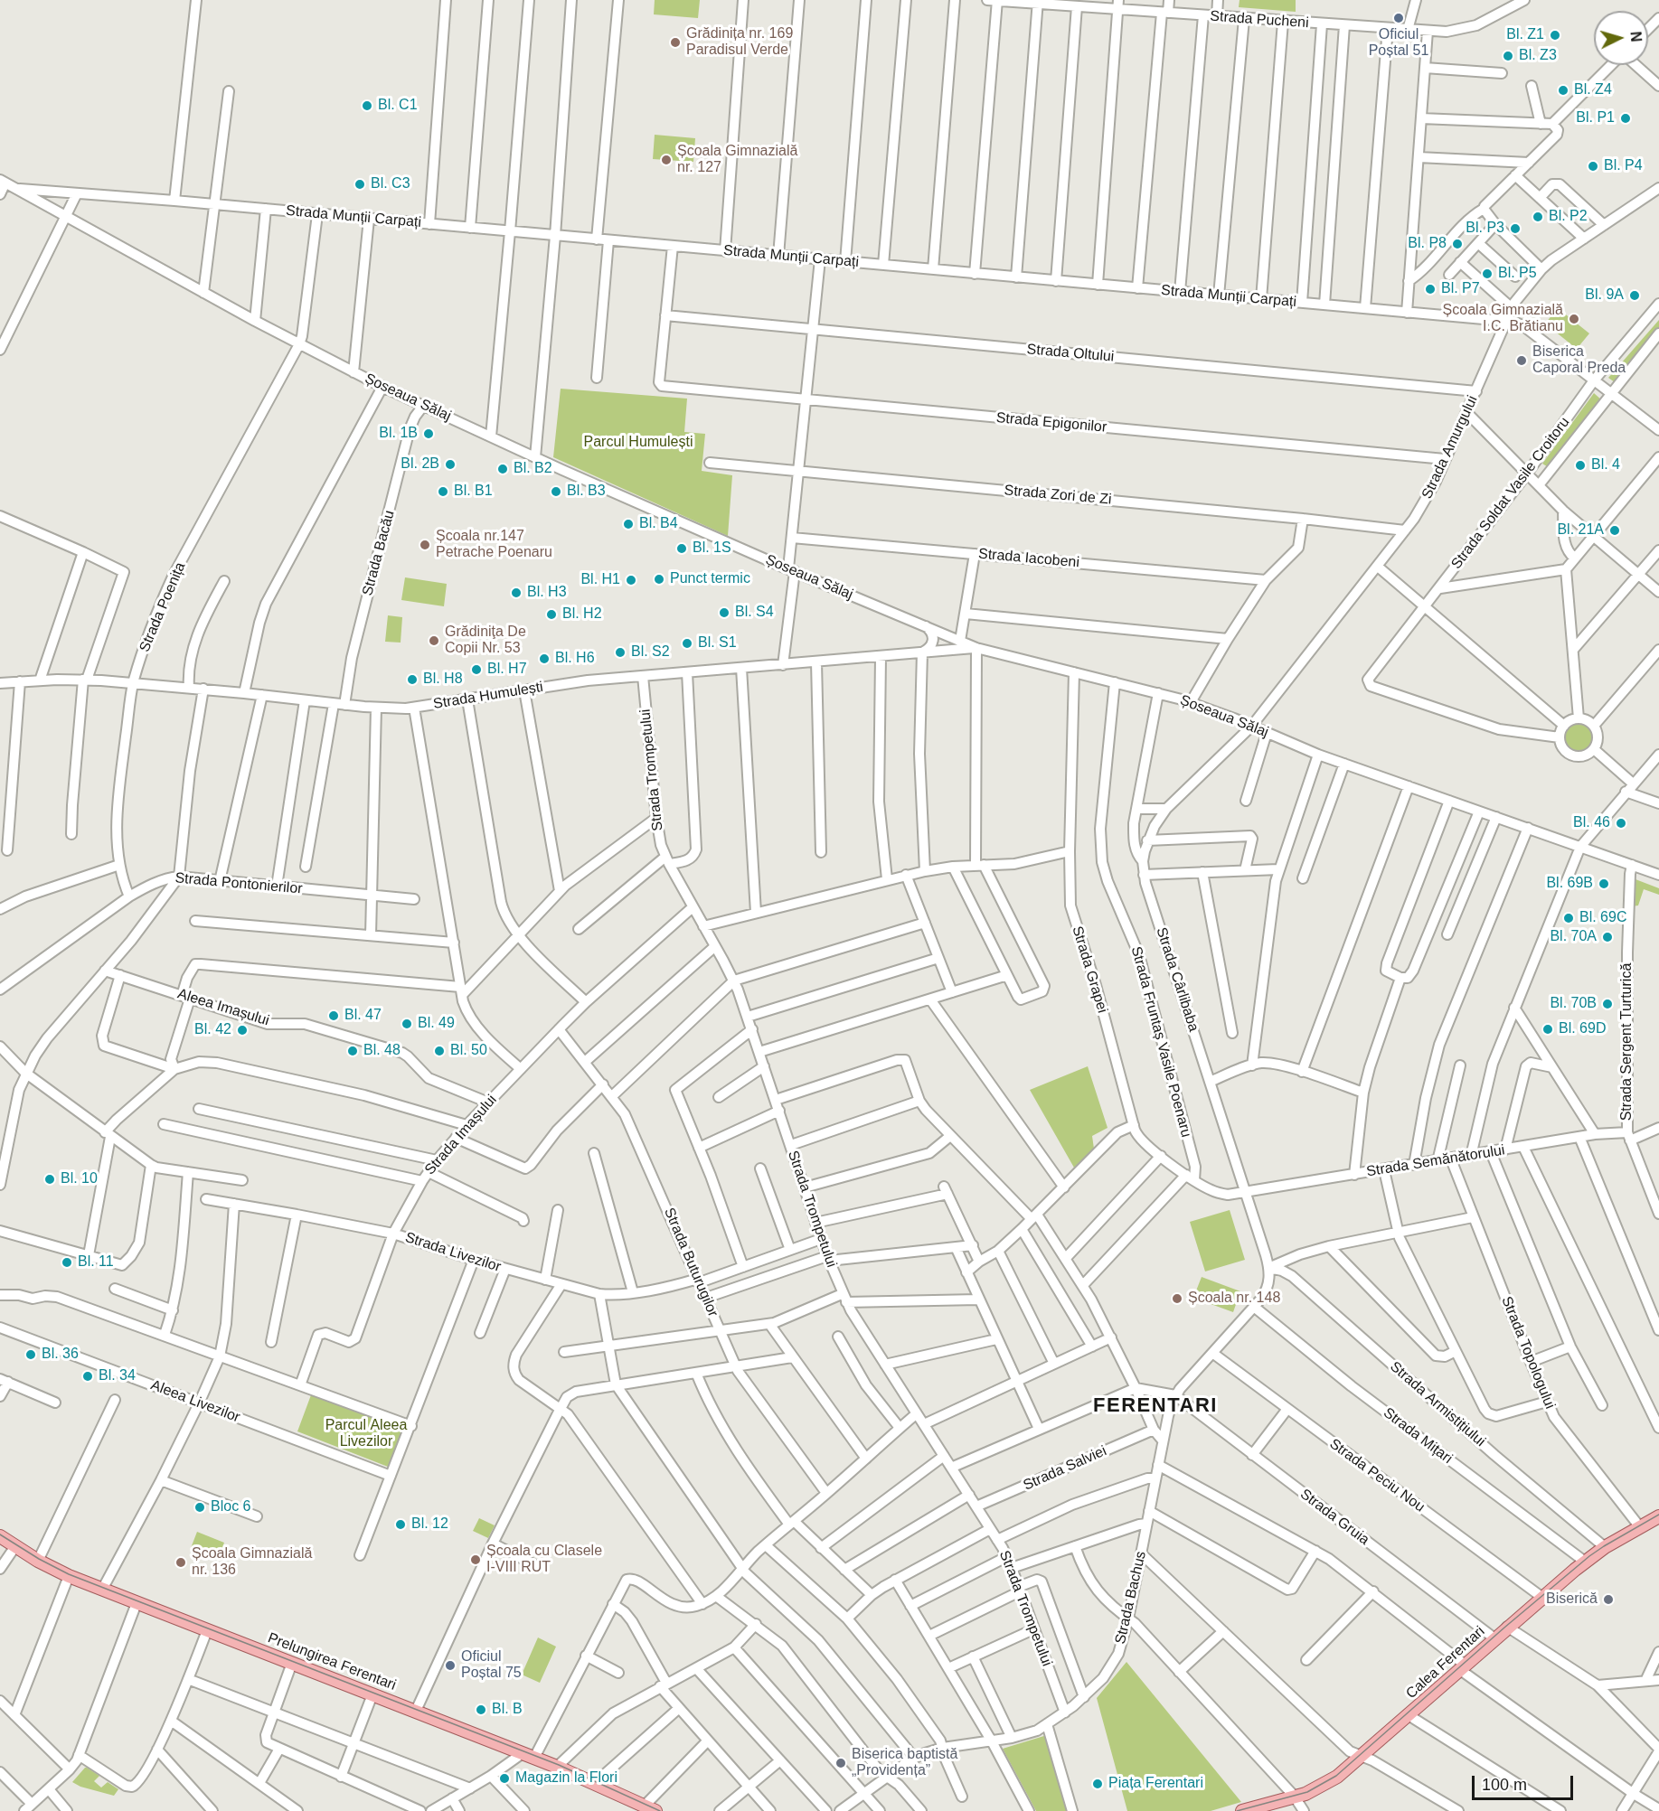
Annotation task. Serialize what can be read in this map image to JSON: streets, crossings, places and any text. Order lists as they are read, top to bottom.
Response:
{
  "streets": {
    "main road": ["Prelungirea Ferentari", "Calea Ferentari"],
    "street": [
      "Strada Pucheni",
      "Strada Munții Carpați",
      "Strada Oltului",
      "Șoseaua Sălaj",
      "Strada Epigonilor",
      "Strada Amurgului",
      "Strada Soldat Vasile Croitoru",
      "Strada Zori de Zi",
      "Strada Bacău",
      "Strada Iacobeni",
      "Strada Poenița",
      "Strada Humulești",
      "Strada Trompetului",
      "Strada Pontonierilor",
      "Strada Grapei",
      "Strada Cârlibaba",
      "Aleea Imașului",
      "Strada Fruntaș Vasile Poenaru",
      "Strada Sergent Turturică",
      "Strada Imașului",
      "Strada Semănătorului",
      "Strada Livezilor",
      "Strada Buturugilor",
      "Strada Topologului",
      "Aleea Livezilor",
      "Strada Armistițiului",
      "Strada Mițari",
      "Strada Salviei",
      "Strada Peciu Nou",
      "Strada Gruia",
      "Strada Bachus"
    ]
  },
  "crossings": [
    ["Strada Munții Carpați", "Șoseaua Sălaj"],
    ["Strada Munții Carpați", "Strada Amurgului"],
    ["Strada Munții Carpați", "Strada Soldat Vasile Croitoru"],
    ["Strada Munții Carpați", "Strada Poenița"],
    ["Strada Oltului", "Strada Epigonilor"],
    ["Strada Oltului", "Strada Amurgului"],
    ["Șoseaua Sălaj", "Strada Amurgului"],
    ["Șoseaua Sălaj", "Strada Bacău"],
    ["Șoseaua Sălaj", "Strada Poenița"],
    ["Șoseaua Sălaj", "Strada Humulești"],
    ["Șoseaua Sălaj", "Strada Grapei"],
    ["Șoseaua Sălaj", "Strada Cârlibaba"],
    ["Șoseaua Sălaj", "Strada Fruntaș Vasile Poenaru"],
    ["Șoseaua Sălaj", "Strada Sergent Turturică"],
    ["Strada Epigonilor", "Strada Amurgului"],
    ["Strada Amurgului", "Strada Zori de Zi"],
    ["Strada Amurgului", "Strada Cârlibaba"],
    ["Strada Bacău", "Strada Humulești"],
    ["Strada Poenița", "Strada Humulești"],
    ["Strada Poenița", "Strada Pontonierilor"],
    ["Strada Humulești", "Strada Trompetului"],
    ["Strada Trompetului", "Strada Imașului"],
    ["Strada Trompetului", "Strada Livezilor"],
    ["Strada Trompetului", "Strada Salviei"],
    ["Strada Trompetului", "Strada Bachus"],
    ["Strada Grapei", "Strada Cârlibaba"],
    ["Strada Grapei", "Strada Fruntaș Vasile Poenaru"],
    ["Strada Grapei", "Strada Semănătorului"],
    ["Strada Cârlibaba", "Strada Semănătorului"],
    ["Strada Cârlibaba", "Strada Armistițiului"],
    ["Aleea Imașului", "Strada Imașului"],
    ["Strada Sergent Turturică", "Strada Semănătorului"],
    ["Strada Imașului", "Strada Livezilor"],
    ["Strada Imașului", "Strada Buturugilor"],
    ["Strada Semănătorului", "Strada Topologului"],
    ["Strada Livezilor", "Strada Buturugilor"],
    ["Strada Topologului", "Calea Ferentari"],
    ["Strada Armistițiului", "Calea Ferentari"],
    ["Strada Mițari", "Calea Ferentari"],
    ["Strada Peciu Nou", "Calea Ferentari"],
    ["Strada Gruia", "Strada Bachus"],
    ["Strada Gruia", "Calea Ferentari"]
  ],
  "districts": ["FERENTARI"],
  "parks": ["Parcul Humulești", "Parcul Aleea Livezilor"],
  "places": [
    "Oficiul Poștal 51",
    "Bl. Z1",
    "Grădinița nr. 169 Paradisul Verde",
    "Bl. Z3",
    "Bl. Z4",
    "Bl. C1",
    "Bl. P1",
    "Școala Gimnazială nr. 127",
    "Bl. P4",
    "Bl. C3",
    "Bl. P2",
    "Bl. P3",
    "Bl. P8",
    "Bl. P5",
    "Bl. P7",
    "Bl. 9A",
    "Școala Gimnazială I.C. Brătianu",
    "Biserica Caporal Preda",
    "Bl. 1B",
    "Bl. 2B",
    "Bl. 4",
    "Bl. B2",
    "Bl. B1",
    "Bl. B3",
    "Bl. B4",
    "Bl. 21A",
    "Școala nr.147 Petrache Poenaru",
    "Bl. 1S",
    "Punct termic",
    "Bl. H1",
    "Bl. H3",
    "Bl. S4",
    "Bl. H2",
    "Grădiniţa De Copii Nr. 53",
    "Bl. S1",
    "Bl. S2",
    "Bl. H6",
    "Bl. H7",
    "Bl. H8",
    "Bl. 46",
    "Bl. 69B",
    "Bl. 69C",
    "Bl. 70A",
    "Bl. 70B",
    "Bl. 47",
    "Bl. 49",
    "Bl. 69D",
    "Bl. 42",
    "Bl. 48",
    "Bl. 50",
    "Bl. 10",
    "Bl. 11",
    "Școala nr. 148",
    "Bl. 36",
    "Bl. 34",
    "Bloc 6",
    "Bl. 12",
    "Școala cu Clasele I-VIII RUT",
    "Școala Gimnazială nr. 136",
    "Biserică",
    "Oficiul Poștal 75",
    "Bl. B",
    "Biserica baptistă „Providența”",
    "Magazin la Flori",
    "Piața Ferentari"
  ],
  "scale_bar": "100 m",
  "north": "right"
}
